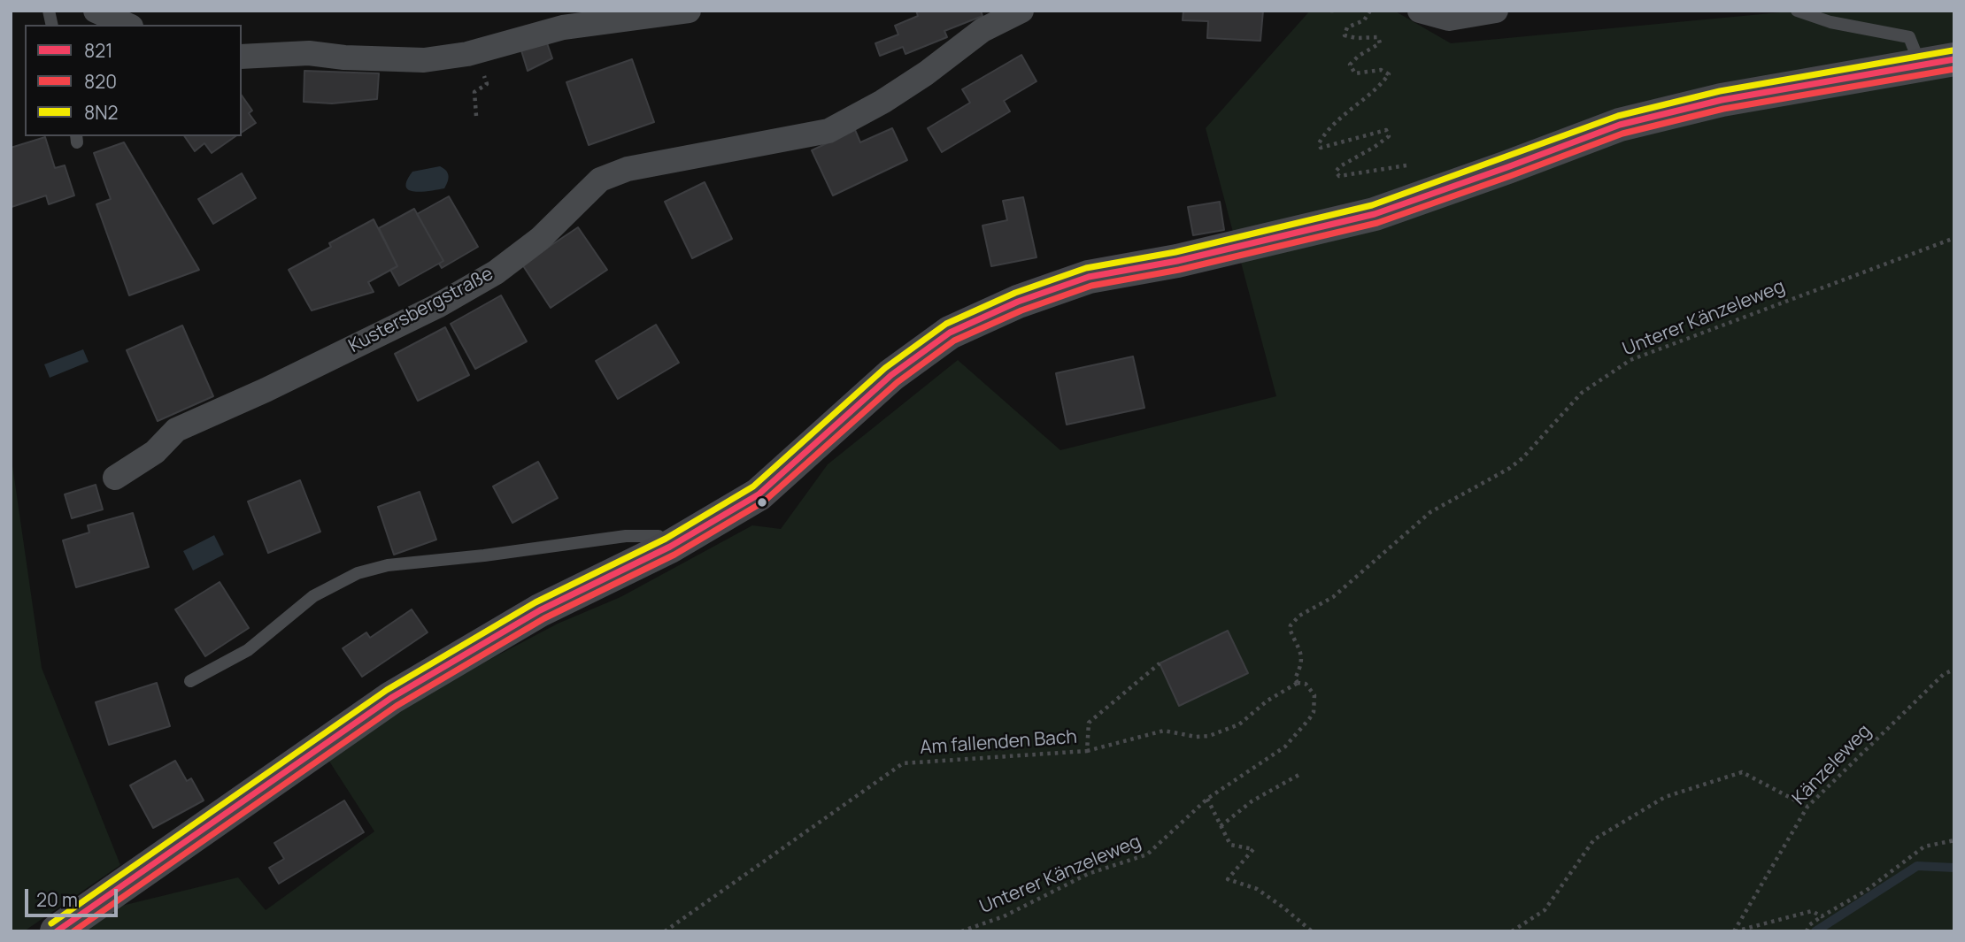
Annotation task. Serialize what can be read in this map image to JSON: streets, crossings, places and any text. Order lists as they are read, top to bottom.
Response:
{
  "streets": {
    "street": ["Kustersbergstraße"],
    "path": ["Unterer Känzeleweg", "Am fallenden Bach", "Känzeleweg"]
  },
  "lines": ["transit line 8N2", "transit line 821", "transit line 820"],
  "legend": ["821", "820", "8N2"],
  "scale_bar": "20 m"
}
